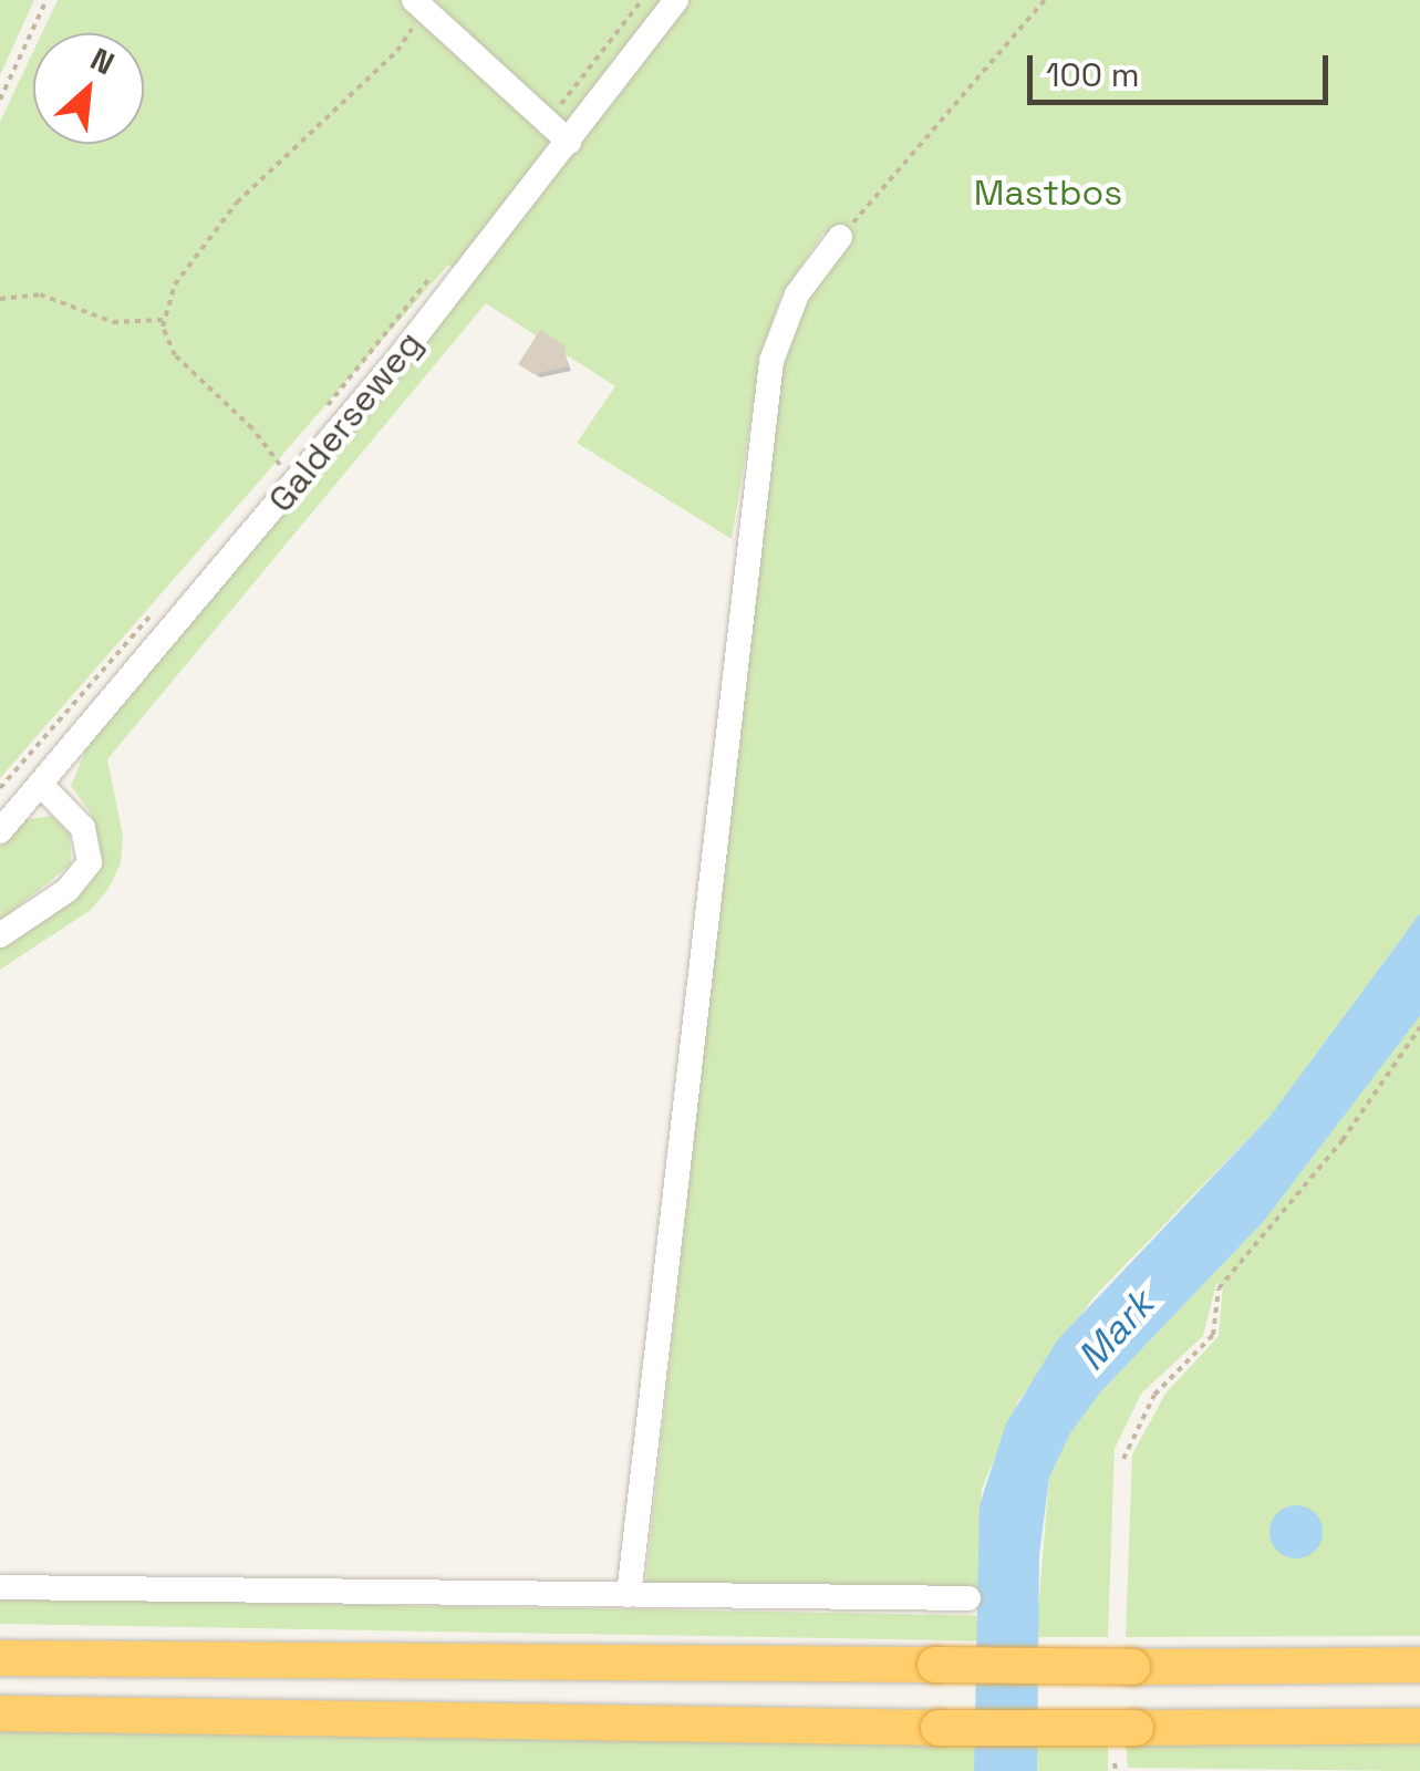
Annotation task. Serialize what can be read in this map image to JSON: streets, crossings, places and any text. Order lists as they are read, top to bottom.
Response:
{
  "streets": {
    "street": ["Galderseweg"]
  },
  "water": ["Mark"],
  "parks": ["Mastbos"],
  "scale_bar": "100 m",
  "north": "top right"
}
